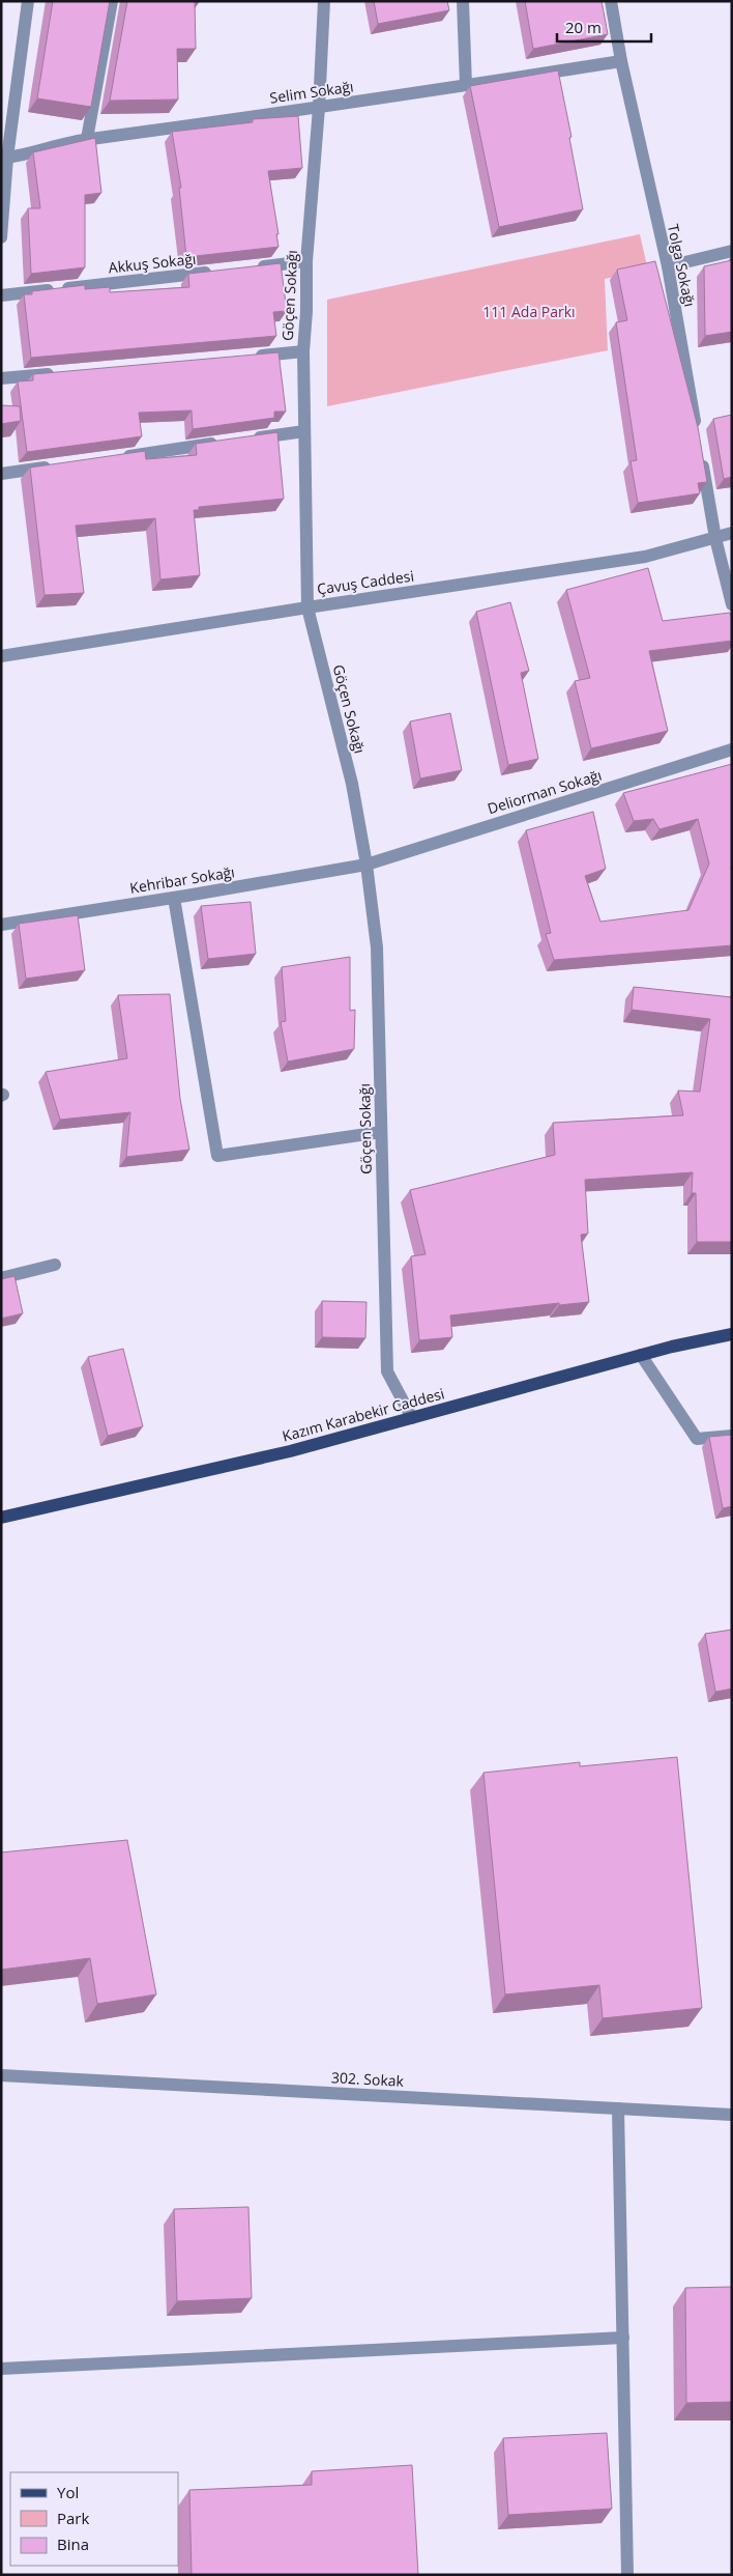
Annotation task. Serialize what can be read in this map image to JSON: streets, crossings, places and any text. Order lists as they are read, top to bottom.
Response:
{
  "streets": {
    "main road": ["Kazım Karabekir Caddesi"],
    "street": [
      "Selim Sokağı",
      "Akkuş Sokağı",
      "Tolga Sokağı",
      "Göçen Sokağı",
      "Çavuş Caddesi",
      "Deliorman Sokağı",
      "Kehribar Sokağı",
      "302. Sokak"
    ]
  },
  "crossings": [
    ["Selim Sokağı", "Tolga Sokağı"],
    ["Selim Sokağı", "Göçen Sokağı"],
    ["Göçen Sokağı", "Çavuş Caddesi"],
    ["Göçen Sokağı", "Deliorman Sokağı"],
    ["Göçen Sokağı", "Kehribar Sokağı"],
    ["Göçen Sokağı", "Kazım Karabekir Caddesi"],
    ["Deliorman Sokağı", "Kehribar Sokağı"]
  ],
  "parks": ["111 Ada Parkı"],
  "legend": ["Yol", "Park", "Bina"],
  "scale_bar": "20 m"
}
